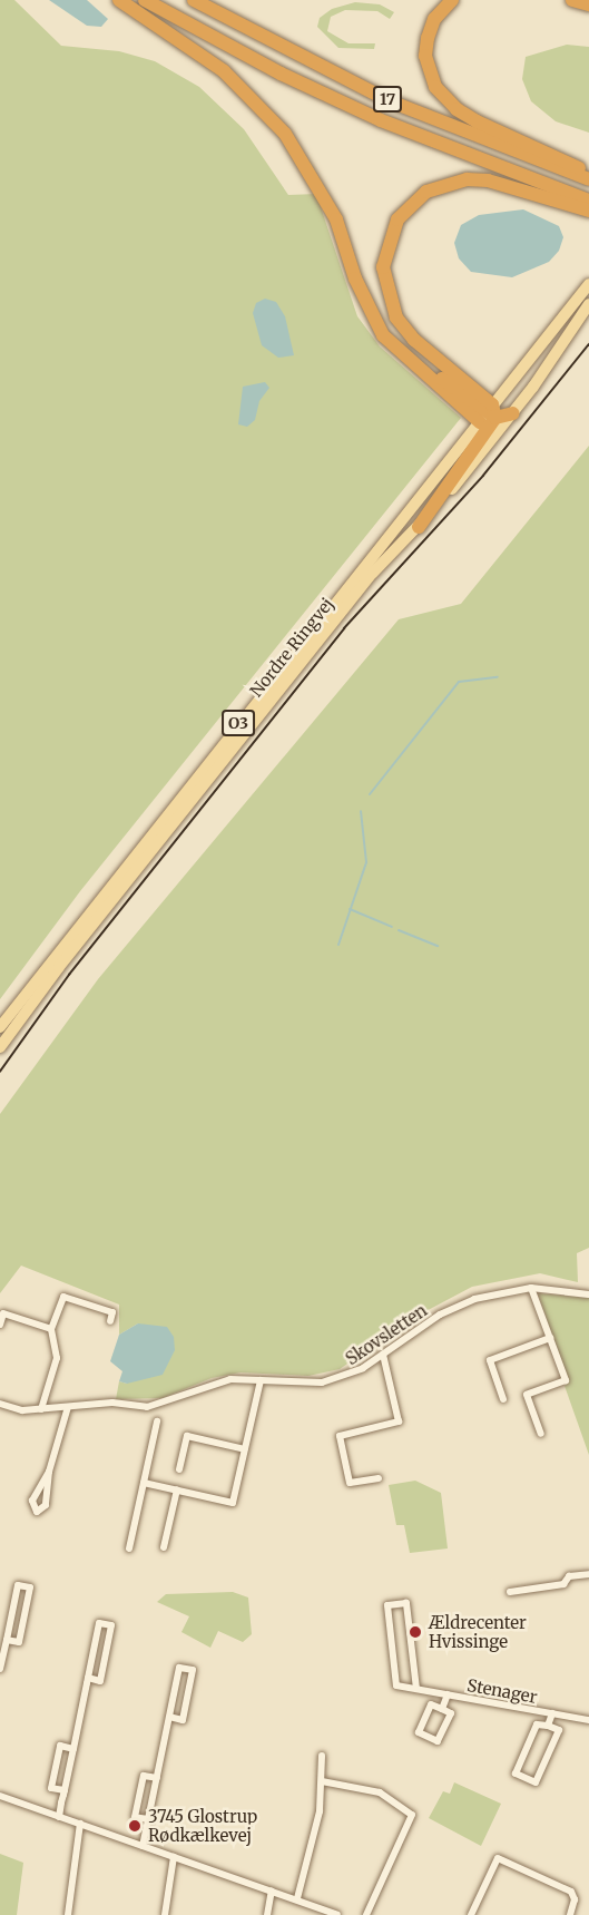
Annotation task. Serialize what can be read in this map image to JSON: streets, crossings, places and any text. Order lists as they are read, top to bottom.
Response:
{
  "streets": {
    "highway": ["17"],
    "main road": ["Nordre Ringvej", "O3"],
    "street": ["Skovsletten", "Stenager"]
  },
  "places": ["Ældrecenter Hvissinge", "3745 Glostrup Rødkælkevej"]
}
